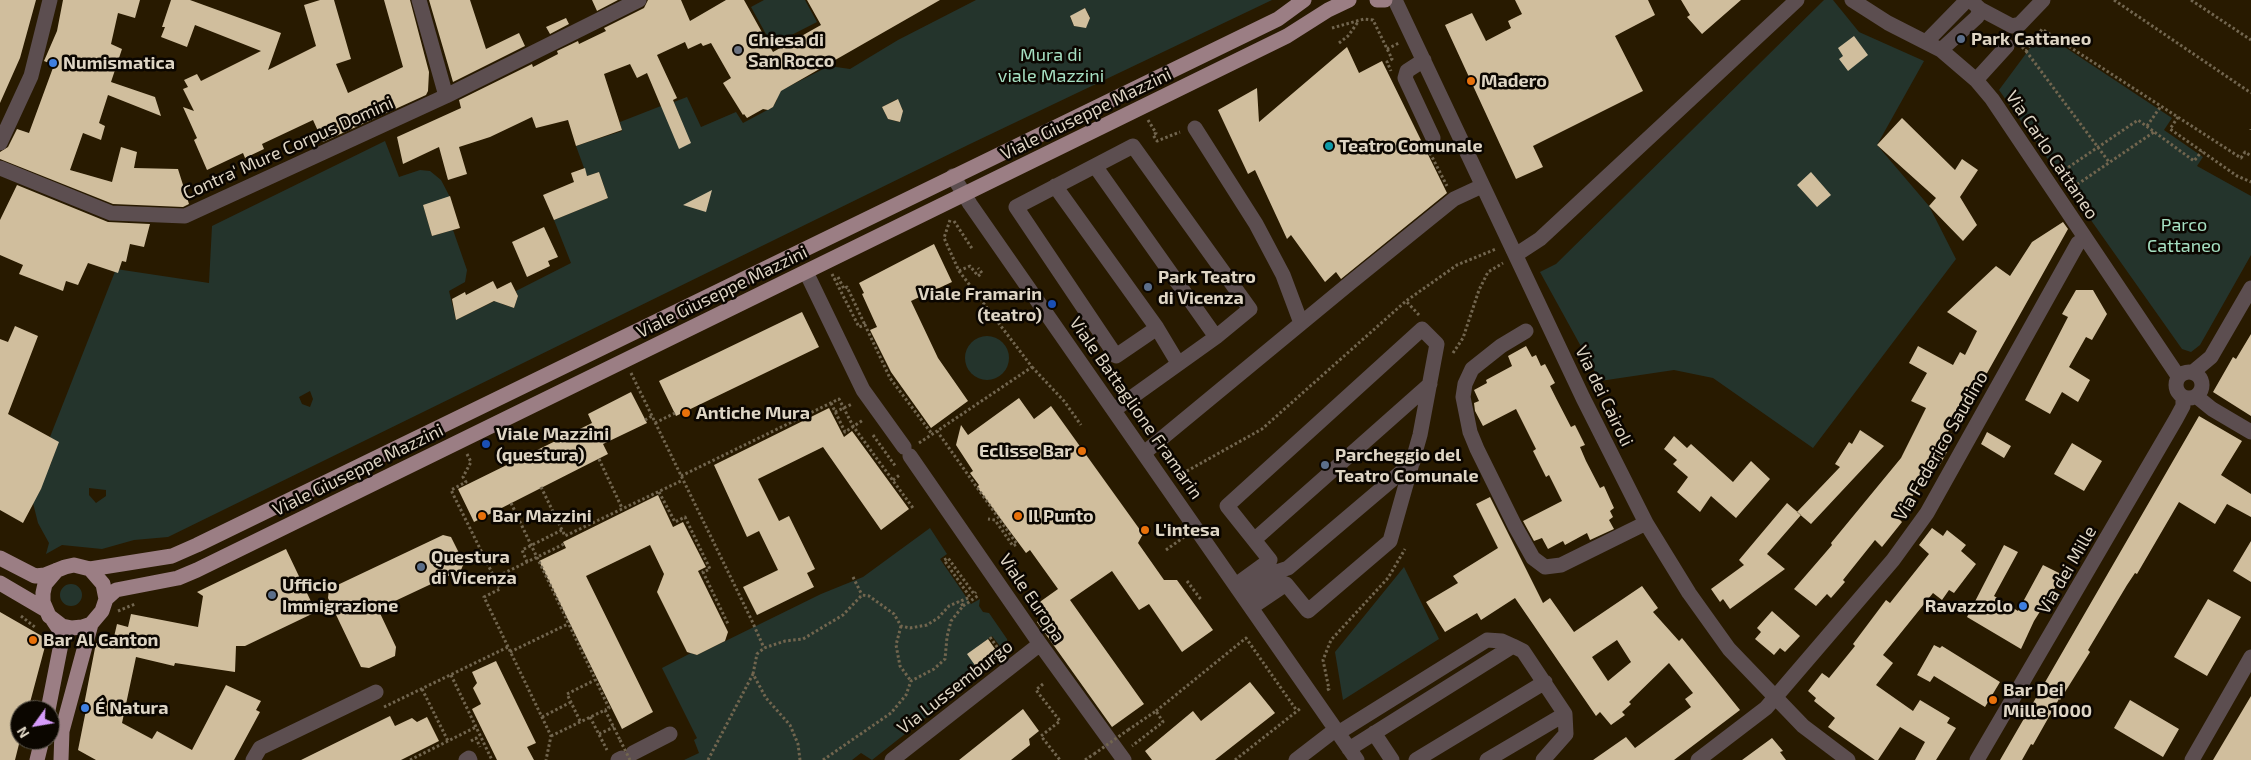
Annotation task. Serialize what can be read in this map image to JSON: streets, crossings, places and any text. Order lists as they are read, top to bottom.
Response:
{
  "streets": {
    "main road": ["Viale Giuseppe Mazzini"],
    "street": [
      "Contra' Mure Corpus Domini",
      "Via Carlo Cattaneo",
      "Via dei Cairoli",
      "Viale Battaglione Framarin",
      "Via Federico Saudino",
      "Via dei Mille",
      "Viale Europa",
      "Via Lussemburgo"
    ]
  },
  "crossings": [
    ["Viale Giuseppe Mazzini", "Viale Battaglione Framarin"],
    ["Viale Giuseppe Mazzini", "Viale Europa"],
    ["Via Carlo Cattaneo", "Via Federico Saudino"],
    ["Via Carlo Cattaneo", "Via dei Mille"],
    ["Via dei Cairoli", "Via Federico Saudino"],
    ["Viale Europa", "Via Lussemburgo"]
  ],
  "parks": ["Mura di viale Mazzini", "Parco Cattaneo"],
  "places": [
    "Park Cattaneo",
    "Chiesa di San Rocco",
    "Numismatica",
    "Madero",
    "Teatro Comunale",
    "Park Teatro di Vicenza",
    "Viale Framarin (teatro)",
    "Antiche Mura",
    "Viale Mazzini (questura)",
    "Eclisse Bar",
    "Parcheggio del Teatro Comunale",
    "Bar Mazzini",
    "Il Punto",
    "L'intesa",
    "Questura di Vicenza",
    "Ufficio Immigrazione",
    "Ravazzolo",
    "Bar Al Canton",
    "Bar Dei Mille 1000",
    "É Natura"
  ],
  "north": "bottom left"
}
